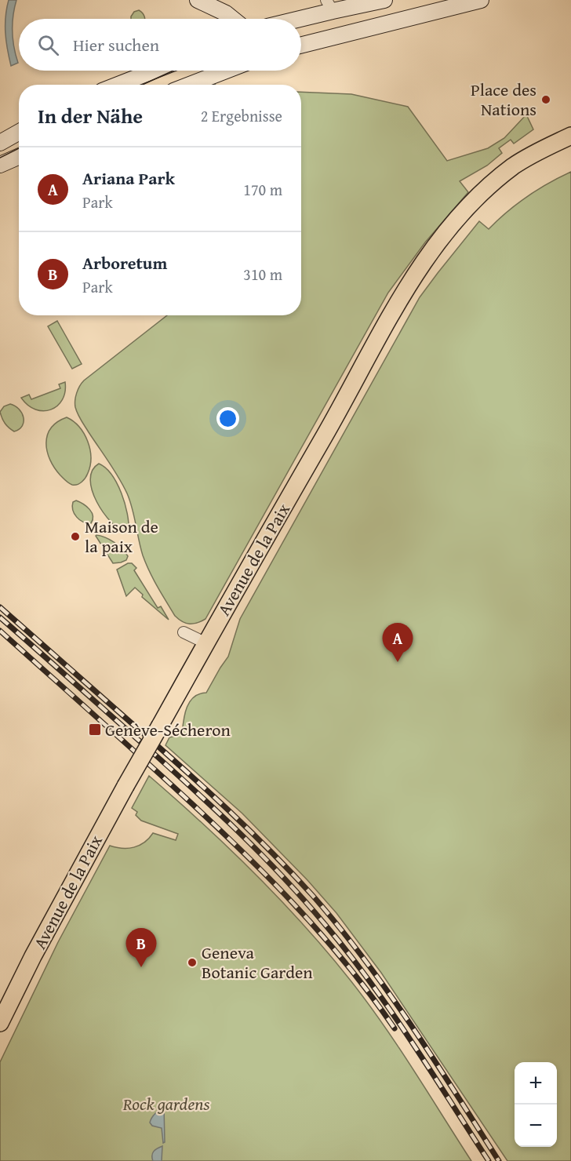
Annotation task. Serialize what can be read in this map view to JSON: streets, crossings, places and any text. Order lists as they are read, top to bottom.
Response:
{
  "streets": {
    "main road": ["Avenue de la Paix"]
  },
  "parks": ["Rock gardens"],
  "places": {
    "other": ["Place des Nations", "Maison de la paix", "Geneva Botanic Garden"],
    "transit": ["Genève-Sécheron"]
  },
  "page": {
    "search": "Hier suchen",
    "heading": ["In der Nähe", "2 Ergebnisse"],
    "list": [
      {
        "mark": "A",
        "name": "Ariana Park",
        "note": "Park",
        "value": "170 m"
      },
      {
        "mark": "B",
        "name": "Arboretum",
        "note": "Park",
        "value": "310 m"
      }
    ],
    "pins": ["A", "B"],
    "map_buttons": ["+", "−"]
  }
}
